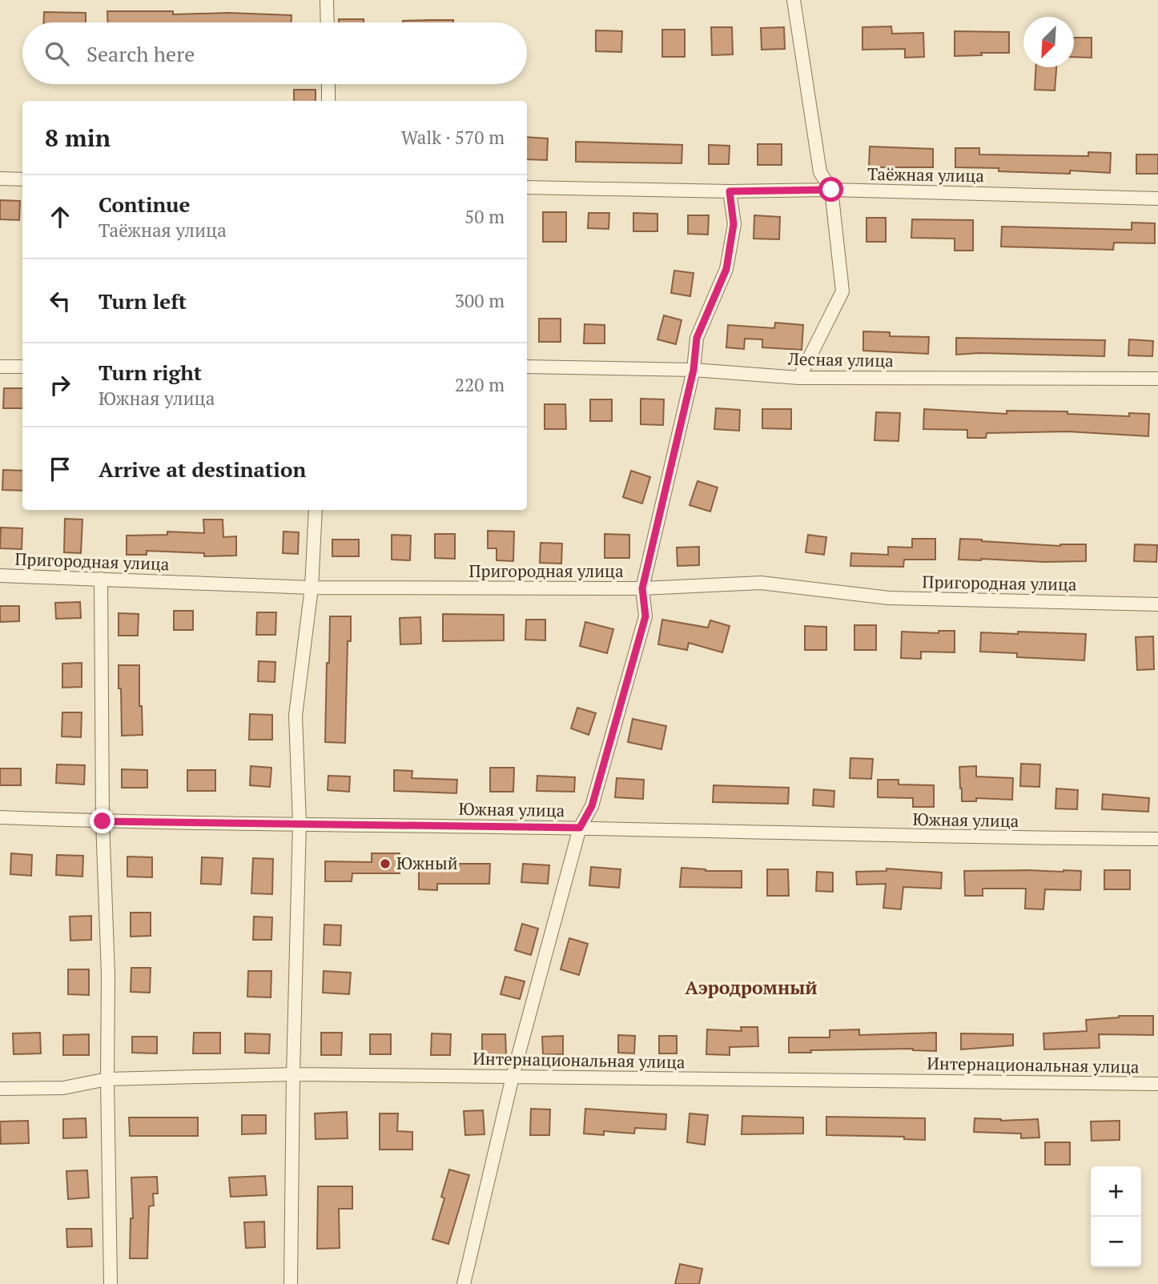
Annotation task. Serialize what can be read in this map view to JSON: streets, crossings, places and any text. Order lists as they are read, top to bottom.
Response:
{
  "streets": {
    "street": [
      "Таёжная улица",
      "Лесная улица",
      "Пригородная улица",
      "Южная улица",
      "Интернациональная улица"
    ]
  },
  "districts": ["Аэродромный"],
  "places": ["Южный"],
  "north": "bottom left",
  "page": {
    "search": "Search here",
    "heading": ["8 min", "Walk · 570 m"],
    "list": [
      ["Continue", "Таёжная улица", "50 m"],
      ["Turn left", "300 m"],
      ["Turn right", "Южная улица", "220 m"],
      "Arrive at destination"
    ],
    "map_buttons": ["+", "−"]
  }
}
